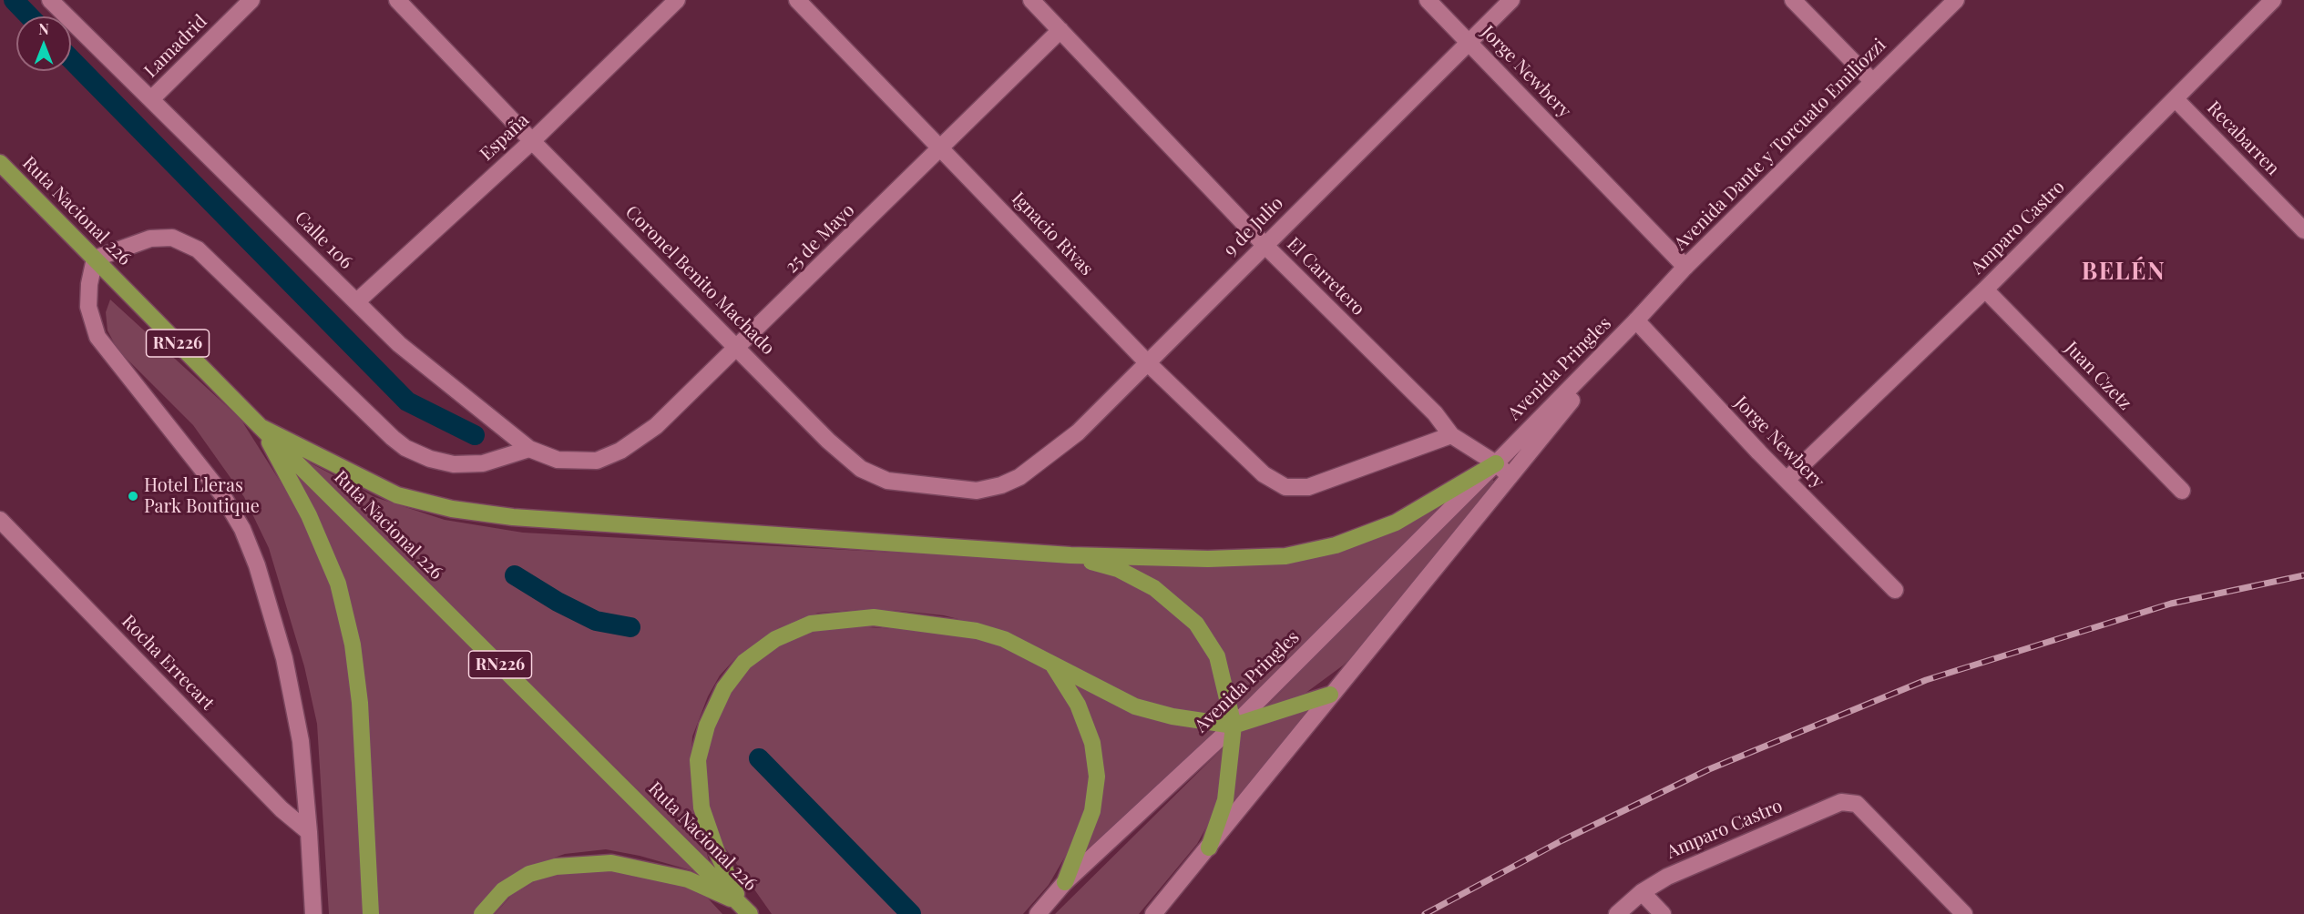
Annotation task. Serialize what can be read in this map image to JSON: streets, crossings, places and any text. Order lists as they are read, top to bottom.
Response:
{
  "streets": {
    "highway": ["Ruta Nacional 226", "RN226"],
    "street": [
      "Lamadrid",
      "Jorge Newbery",
      "España",
      "Recabarren",
      "Avenida Dante y Torcuato Emiliozzi",
      "9 de Julio",
      "Amparo Castro",
      "Ignacio Rivas",
      "25 de Mayo",
      "Calle 106",
      "El Carretero",
      "Coronel Benito Machado",
      "Avenida Pringles",
      "Juan Czetz",
      "Rocha Errecart"
    ]
  },
  "crossings": [
    ["Lamadrid", "Calle 106"],
    ["Jorge Newbery", "Avenida Dante y Torcuato Emiliozzi"],
    ["Jorge Newbery", "9 de Julio"],
    ["Jorge Newbery", "Amparo Castro"],
    ["Jorge Newbery", "Avenida Pringles"],
    ["España", "Calle 106"],
    ["España", "Coronel Benito Machado"],
    ["Recabarren", "Amparo Castro"],
    ["Avenida Dante y Torcuato Emiliozzi", "Avenida Pringles"],
    ["9 de Julio", "Ignacio Rivas"],
    ["9 de Julio", "El Carretero"],
    ["9 de Julio", "Coronel Benito Machado"],
    ["Amparo Castro", "Juan Czetz"],
    ["Ignacio Rivas", "25 de Mayo"],
    ["Ignacio Rivas", "El Carretero"],
    ["25 de Mayo", "Calle 106"],
    ["25 de Mayo", "El Carretero"],
    ["25 de Mayo", "Coronel Benito Machado"],
    ["El Carretero", "Avenida Pringles"]
  ],
  "districts": ["BELÉN"],
  "places": ["Hotel Lleras Park Boutique"],
  "north": "top"
}
